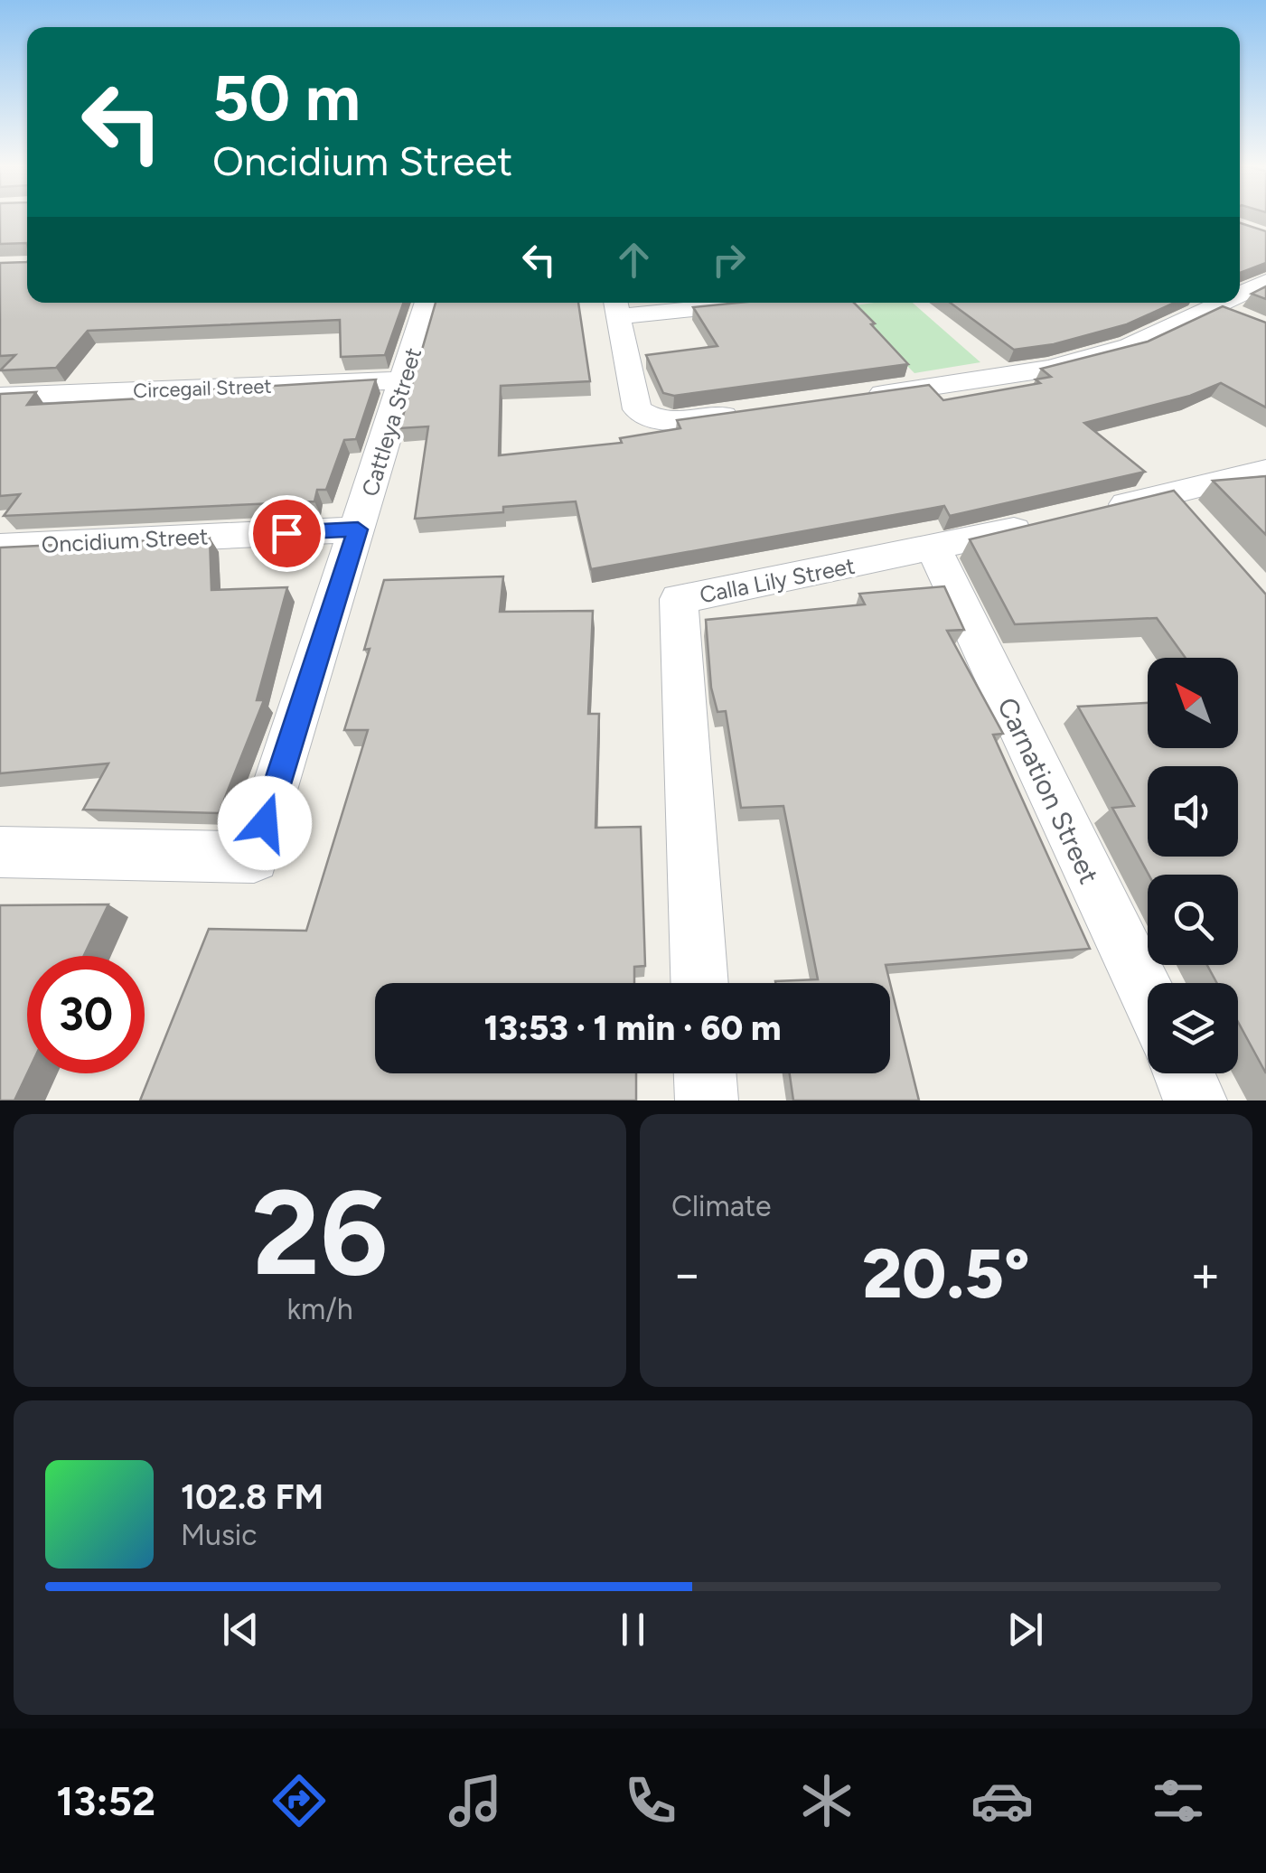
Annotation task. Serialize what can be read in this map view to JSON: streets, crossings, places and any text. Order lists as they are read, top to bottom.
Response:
{
  "streets": {
    "street": [
      "Circegail Street",
      "Cattleya Street",
      "Oncidium Street",
      "Calla Lily Street",
      "Carnation Street"
    ]
  },
  "crossings": [
    ["Circegail Street", "Cattleya Street"],
    ["Cattleya Street", "Oncidium Street"],
    ["Calla Lily Street", "Carnation Street"]
  ],
  "north": "top left",
  "page": {
    "turn": ["50 m", "Oncidium Street"],
    "limit": "30",
    "trip": "13:53 · 1 min · 60 m",
    "tile": [
      ["26", "km/h"],
      "Climate"
    ],
    "heat": ["−", "20.5°", "+"],
    "song": ["102.8 FM", "Music"],
    "tabs": "13:52"
  }
}
